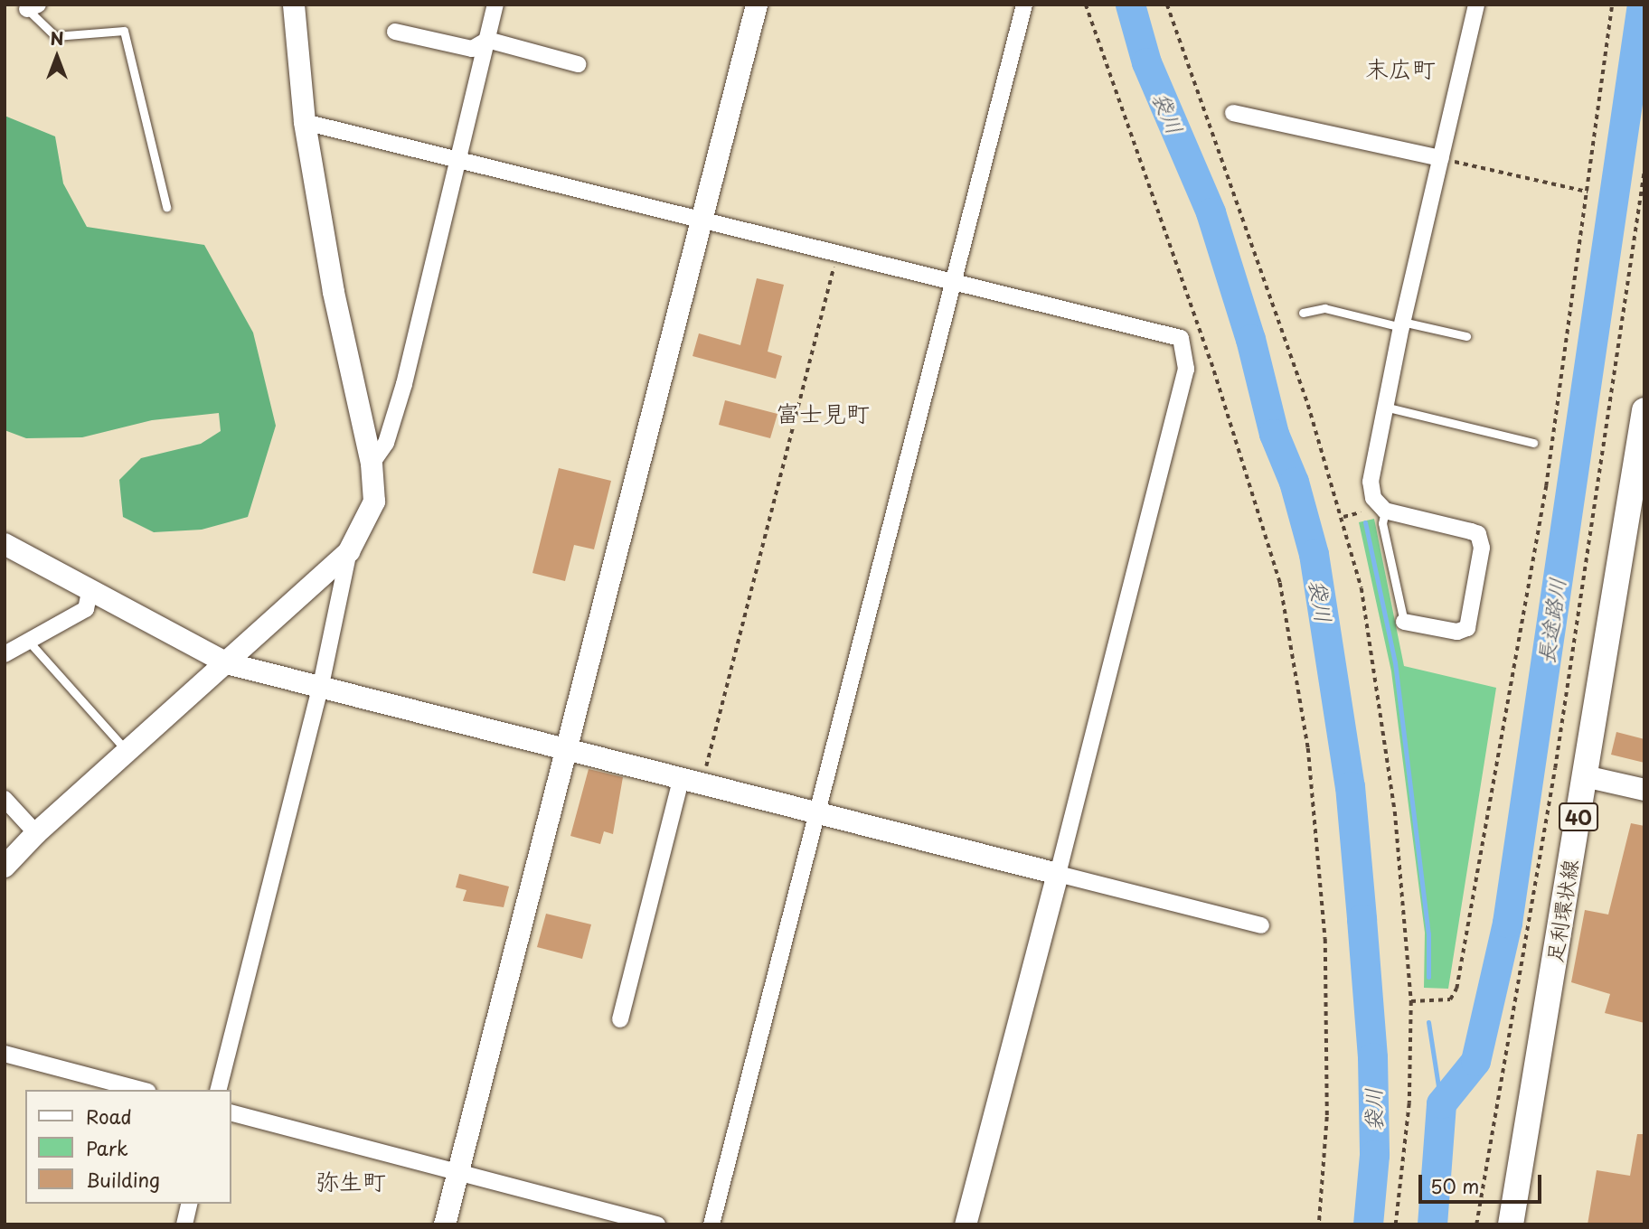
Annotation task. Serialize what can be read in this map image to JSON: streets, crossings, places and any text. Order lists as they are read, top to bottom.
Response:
{
  "streets": {
    "main road": ["40", "足利環状線"]
  },
  "districts": ["末広町", "富士見町", "弥生町"],
  "water": ["袋川", "長途路川"],
  "legend": ["Road", "Park", "Building"],
  "scale_bar": "50 m",
  "north": "top"
}
